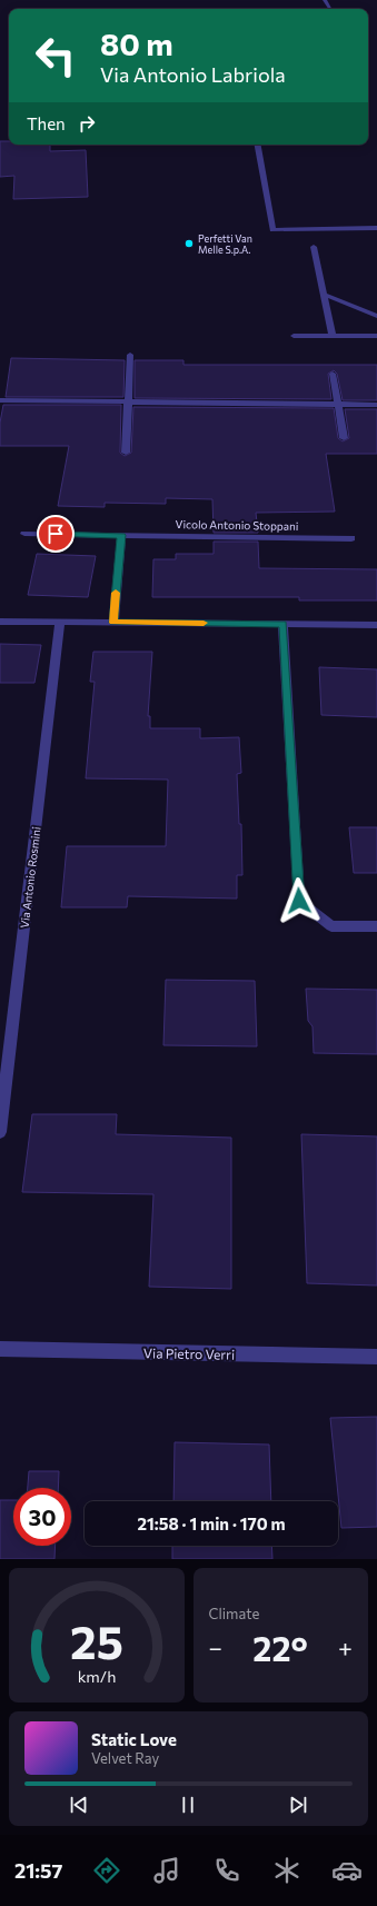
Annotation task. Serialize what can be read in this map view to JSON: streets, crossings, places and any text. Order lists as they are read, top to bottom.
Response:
{
  "streets": {
    "street": ["Vicolo Antonio Stoppani", "Via Antonio Rosmini", "Via Pietro Verri"]
  },
  "places": ["Perfetti Van Melle S.p.A."],
  "page": {
    "turn": ["80 m", "Via Antonio Labriola"],
    "then": "Then",
    "limit": "30",
    "trip": "21:58 · 1 min · 170 m",
    "tile": "Climate",
    "heat": ["−", "22°", "+"],
    "song": ["Static Love", "Velvet Ray"],
    "tabs": "21:57",
    "gauge": ["25", "km/h"]
  }
}
